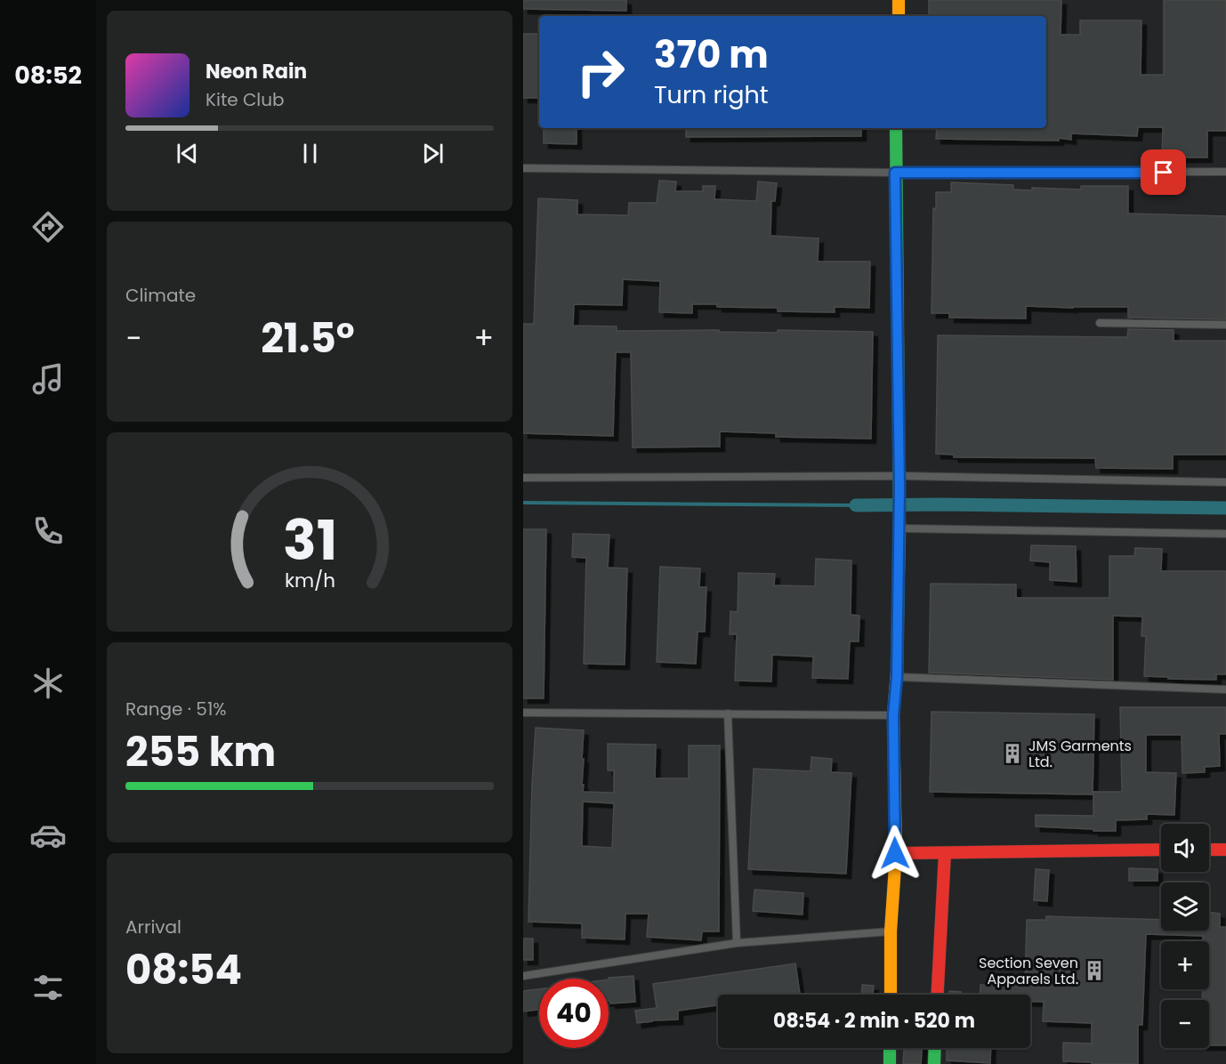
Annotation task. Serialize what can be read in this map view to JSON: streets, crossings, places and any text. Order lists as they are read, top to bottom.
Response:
{
  "places": {
    "building": ["JMS Garments Ltd.", "Section Seven Apparels Ltd."]
  },
  "page": {
    "tabs": "08:52",
    "turn": ["370 m", "Turn right"],
    "song": ["Neon Rain", "Kite Club"],
    "tile": [
      "Climate",
      ["Range · 51%", "255 km"],
      ["Arrival", "08:54"]
    ],
    "heat": ["−", "21.5°", "+"],
    "map_buttons": ["+", "−"],
    "limit": "40",
    "trip": "08:54 · 2 min · 520 m",
    "gauge": ["31", "km/h"]
  }
}
